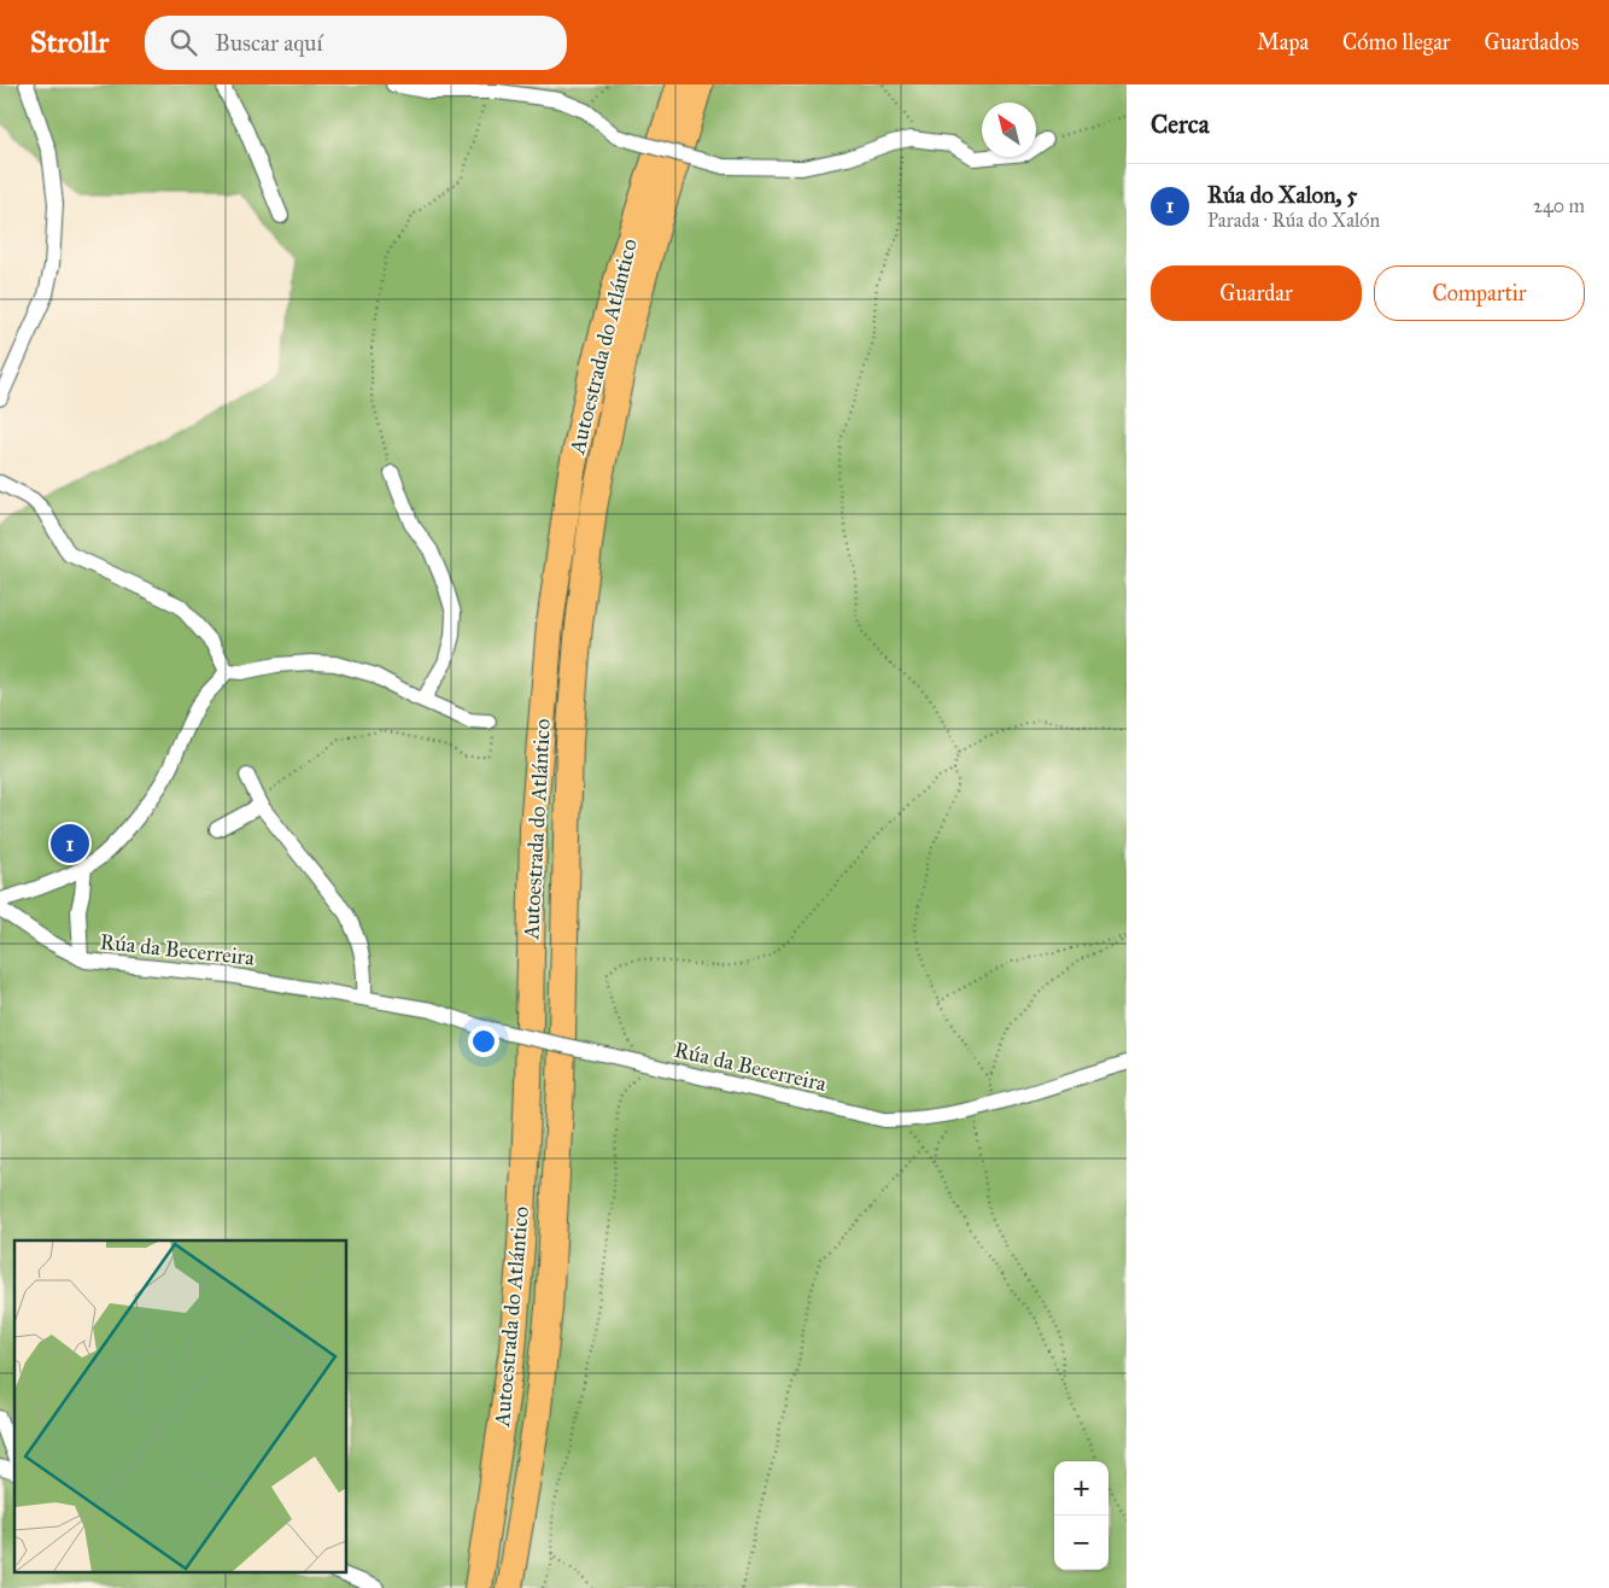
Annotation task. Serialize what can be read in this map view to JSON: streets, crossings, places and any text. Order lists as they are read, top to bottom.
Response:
{
  "streets": {
    "highway": ["Autoestrada do Atlántico"],
    "street": ["Rúa da Becerreira"]
  },
  "north": "top left",
  "page": {
    "header": "Strollr",
    "search": "Buscar aquí",
    "nav": ["Mapa", "Cómo llegar", "Guardados"],
    "heading": "Cerca",
    "list": [
      {
        "mark": "1",
        "name": "Rúa do Xalon, 5",
        "note": "Parada · Rúa do Xalón",
        "value": "240 m"
      }
    ],
    "buttons": ["Guardar", "Compartir"],
    "pins": "1",
    "map_buttons": ["+", "−"]
  }
}
